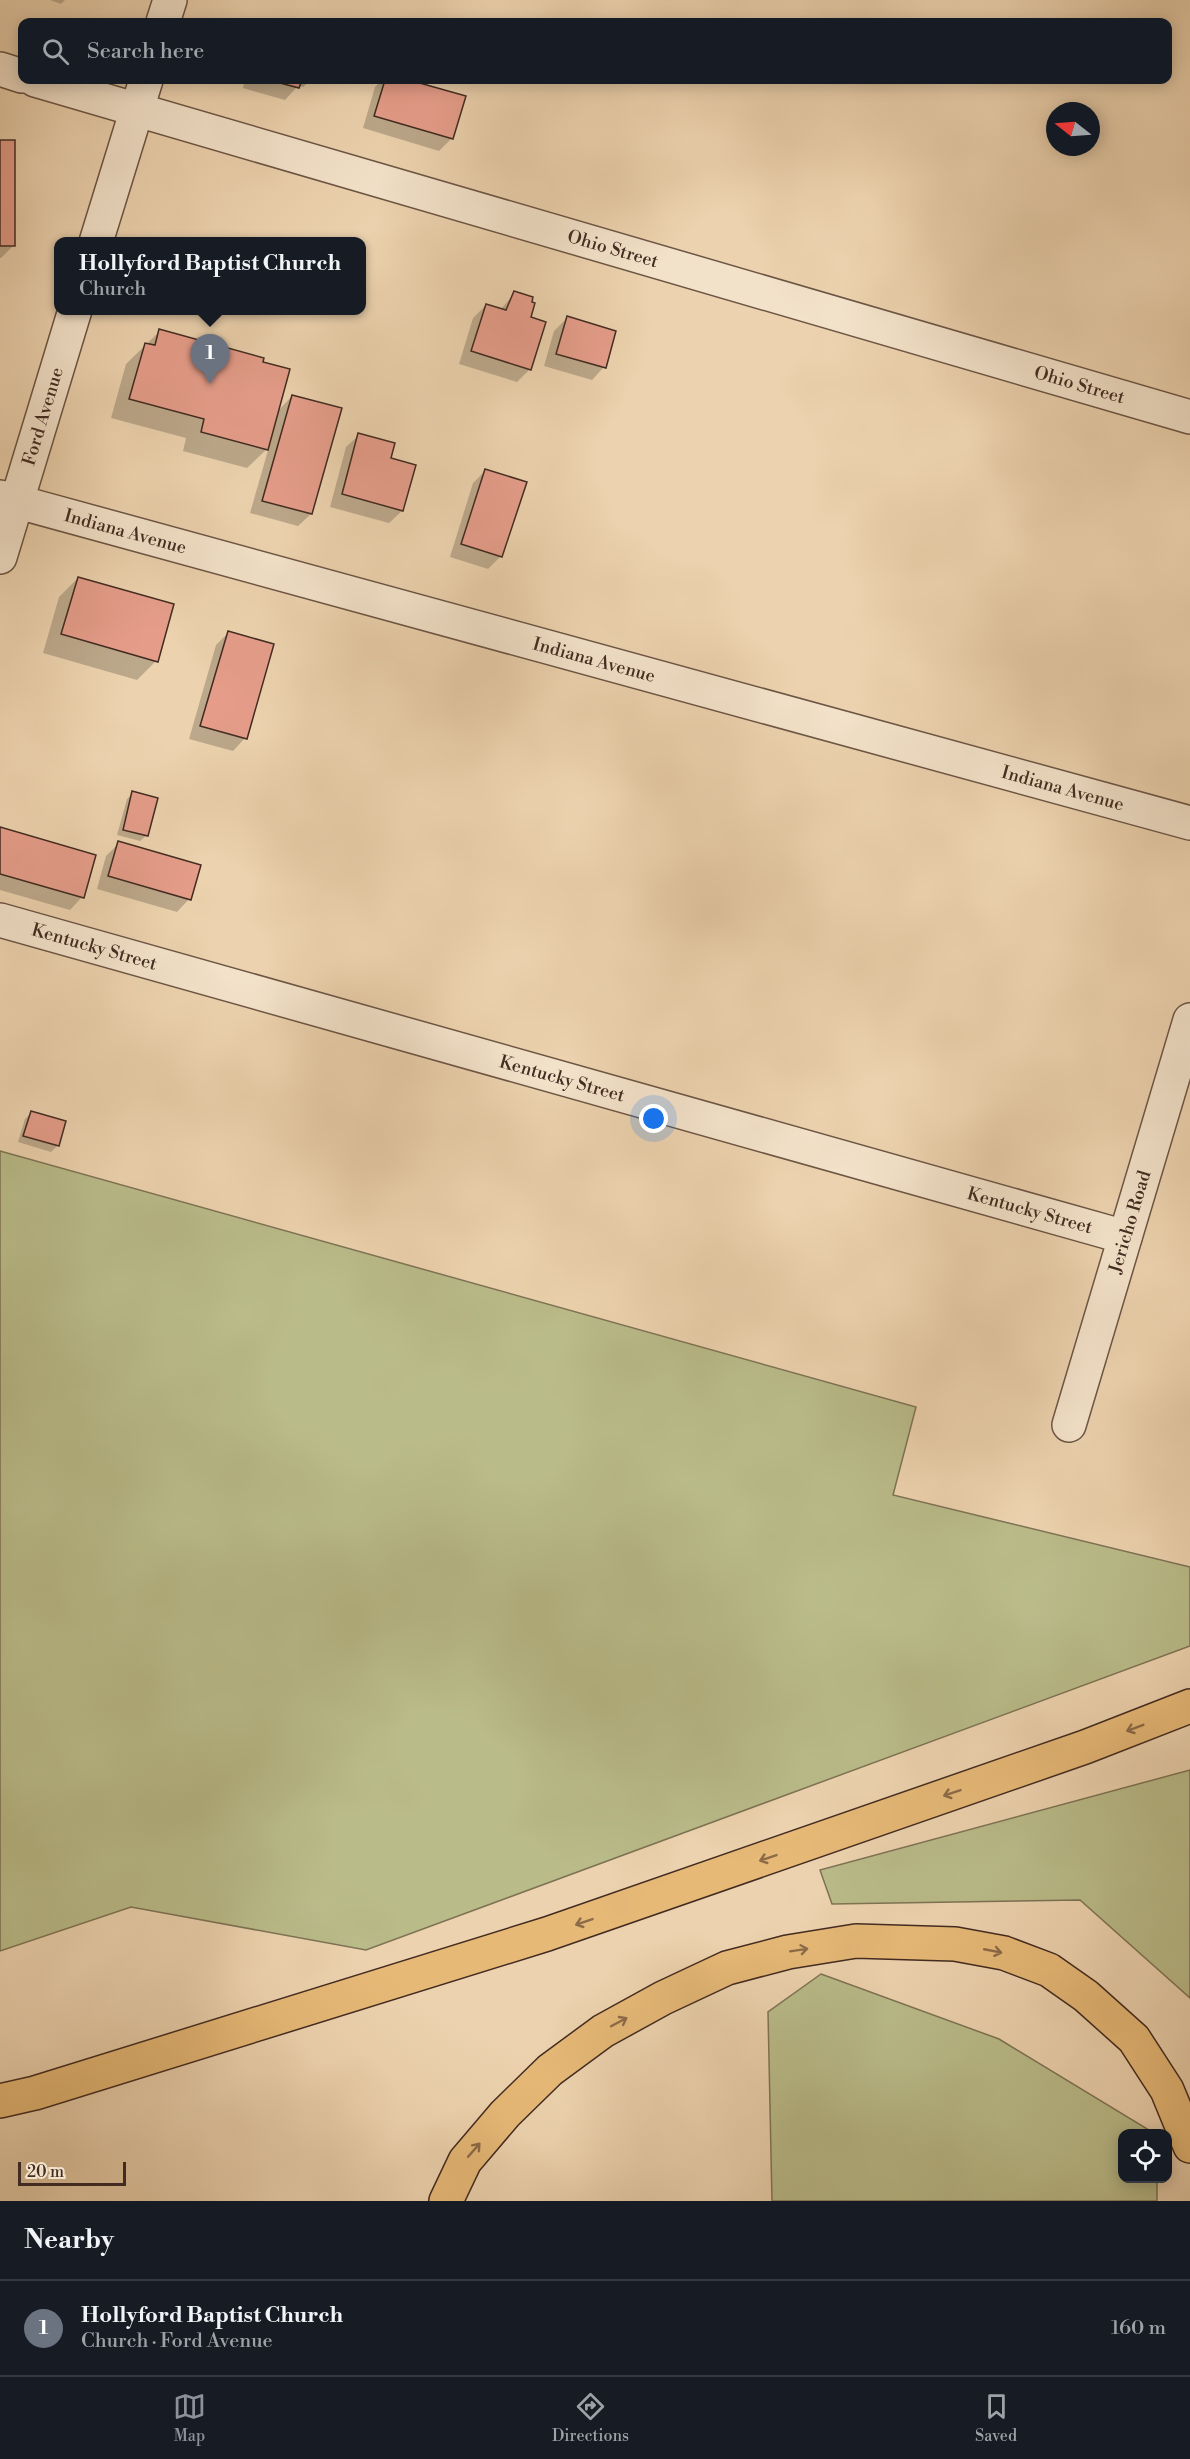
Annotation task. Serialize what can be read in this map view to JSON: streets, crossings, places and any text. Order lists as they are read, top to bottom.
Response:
{
  "streets": {
    "street": [
      "Ohio Street",
      "Ford Avenue",
      "Indiana Avenue",
      "Kentucky Street",
      "Jericho Road"
    ]
  },
  "crossings": [
    ["Ford Avenue", "Indiana Avenue"],
    ["Kentucky Street", "Jericho Road"]
  ],
  "scale_bar": "20 m",
  "north": "left",
  "page": {
    "search": "Search here",
    "popup": ["Hollyford Baptist Church", "Church"],
    "pins": "1",
    "scale": "20 m",
    "heading": "Nearby",
    "list": [
      {
        "mark": "1",
        "name": "Hollyford Baptist Church",
        "note": "Church · Ford Avenue",
        "value": "160 m"
      }
    ],
    "nav": ["Map", "Directions", "Saved"]
  }
}
